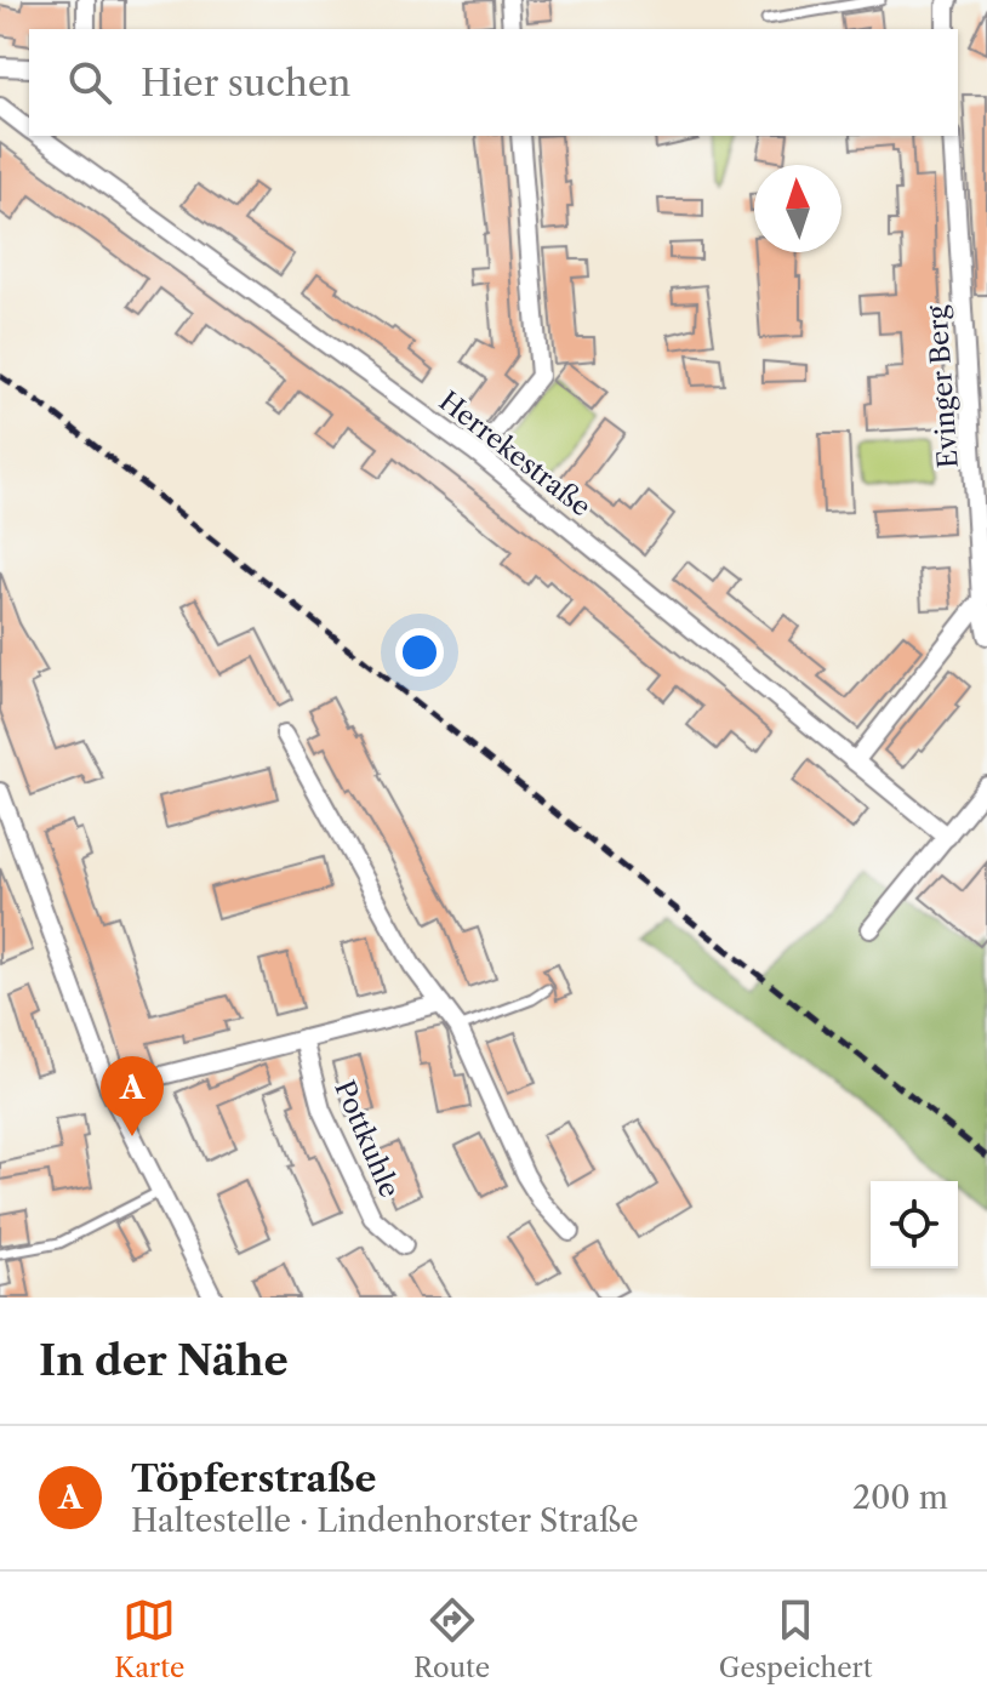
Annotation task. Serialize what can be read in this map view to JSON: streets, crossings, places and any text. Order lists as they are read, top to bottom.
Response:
{
  "streets": {
    "street": ["Evinger Berg", "Herrekestraße", "Pottkuhle"]
  },
  "north": "top",
  "page": {
    "search": "Hier suchen",
    "pins": "A",
    "heading": "In der Nähe",
    "list": [
      {
        "mark": "A",
        "name": "Töpferstraße",
        "note": "Haltestelle · Lindenhorster Straße",
        "value": "200 m"
      }
    ],
    "nav": ["Karte", "Route", "Gespeichert"]
  }
}
